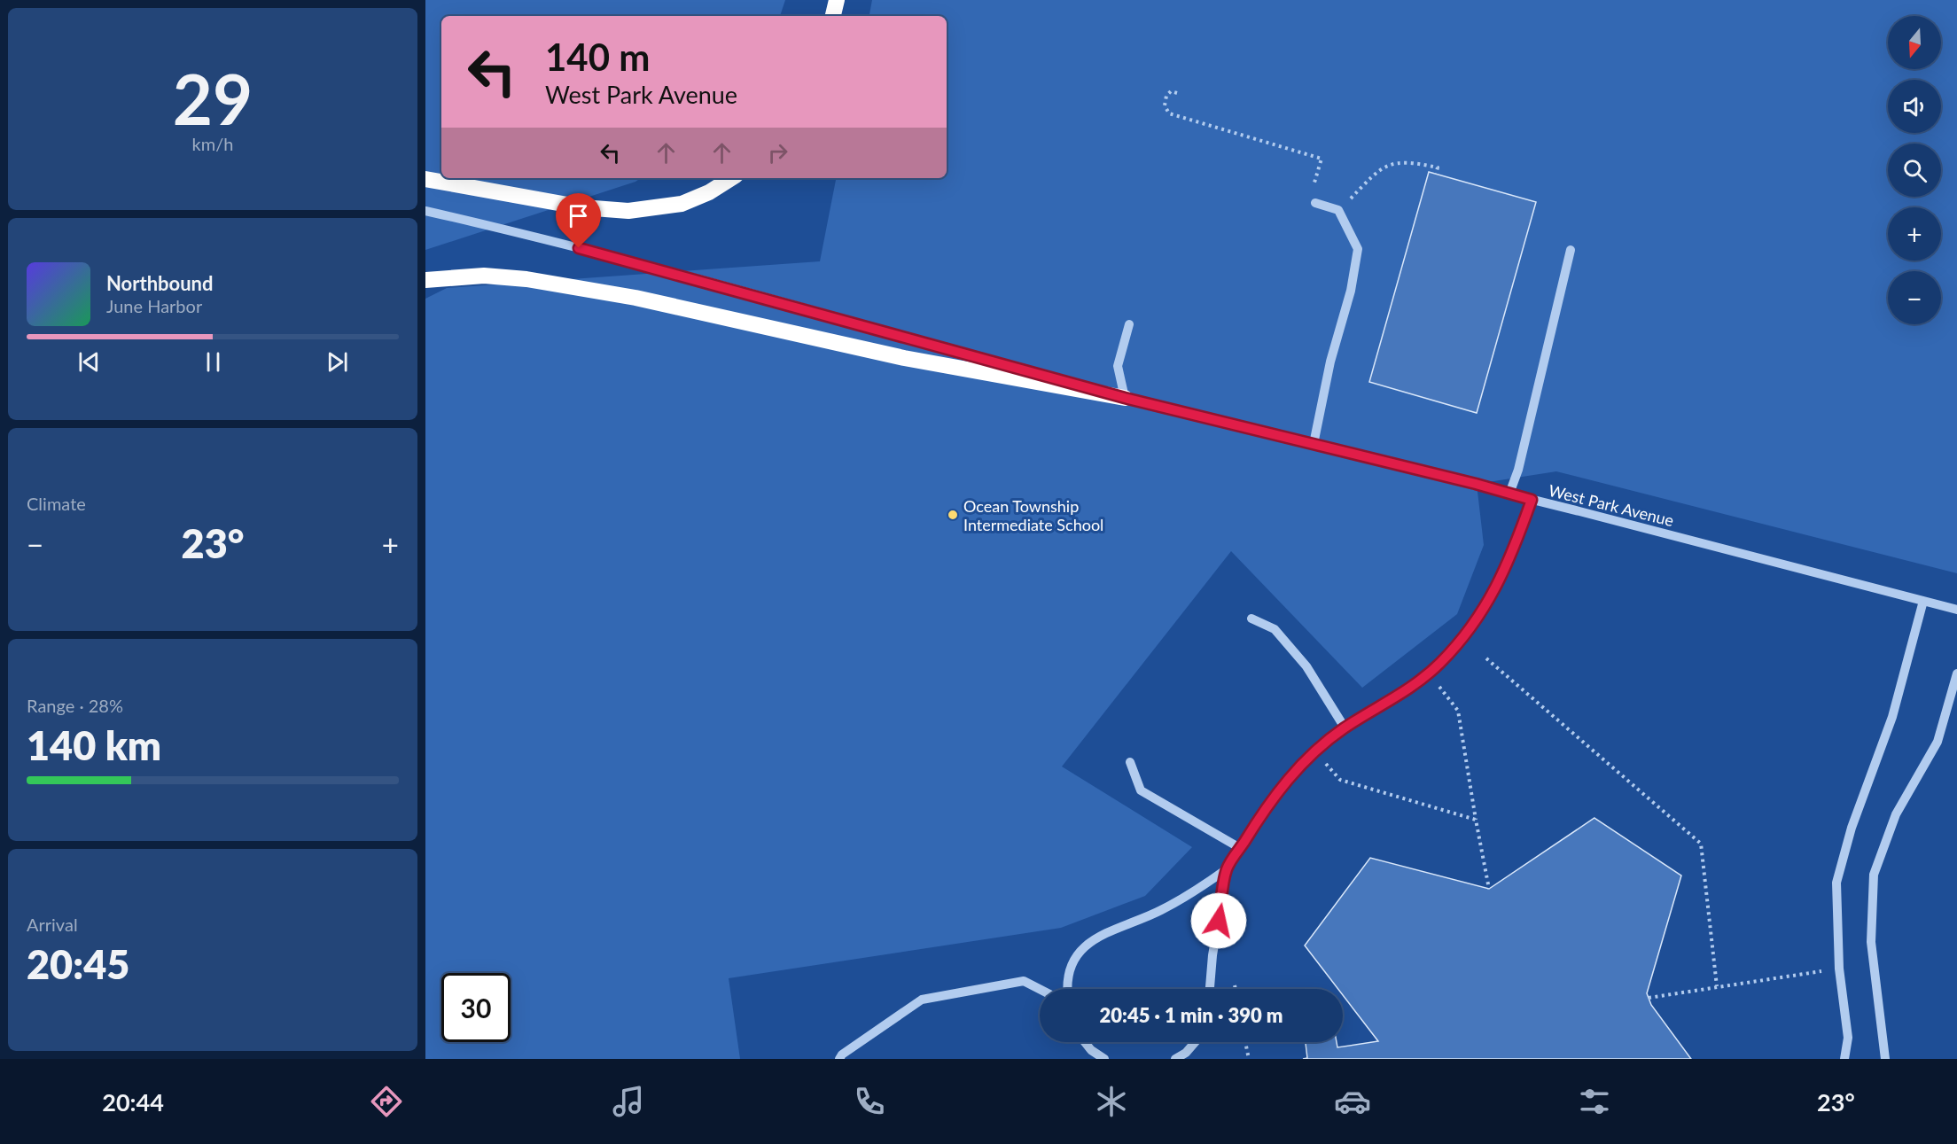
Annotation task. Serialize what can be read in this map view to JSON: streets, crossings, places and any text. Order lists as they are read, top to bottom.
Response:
{
  "streets": {
    "street": ["West Park Avenue"]
  },
  "places": ["Ocean Township Intermediate School"],
  "north": "bottom",
  "page": {
    "tile": [
      ["29", "km/h"],
      "Climate",
      ["Range · 28%", "140 km"],
      ["Arrival", "20:45"]
    ],
    "map_buttons": ["+", "−"],
    "turn": ["140 m", "West Park Avenue"],
    "song": ["Northbound", "June Harbor"],
    "heat": ["−", "23°", "+"],
    "limit": "30",
    "trip": "20:45 · 1 min · 390 m",
    "tabs": ["20:44", "23°"]
  }
}
